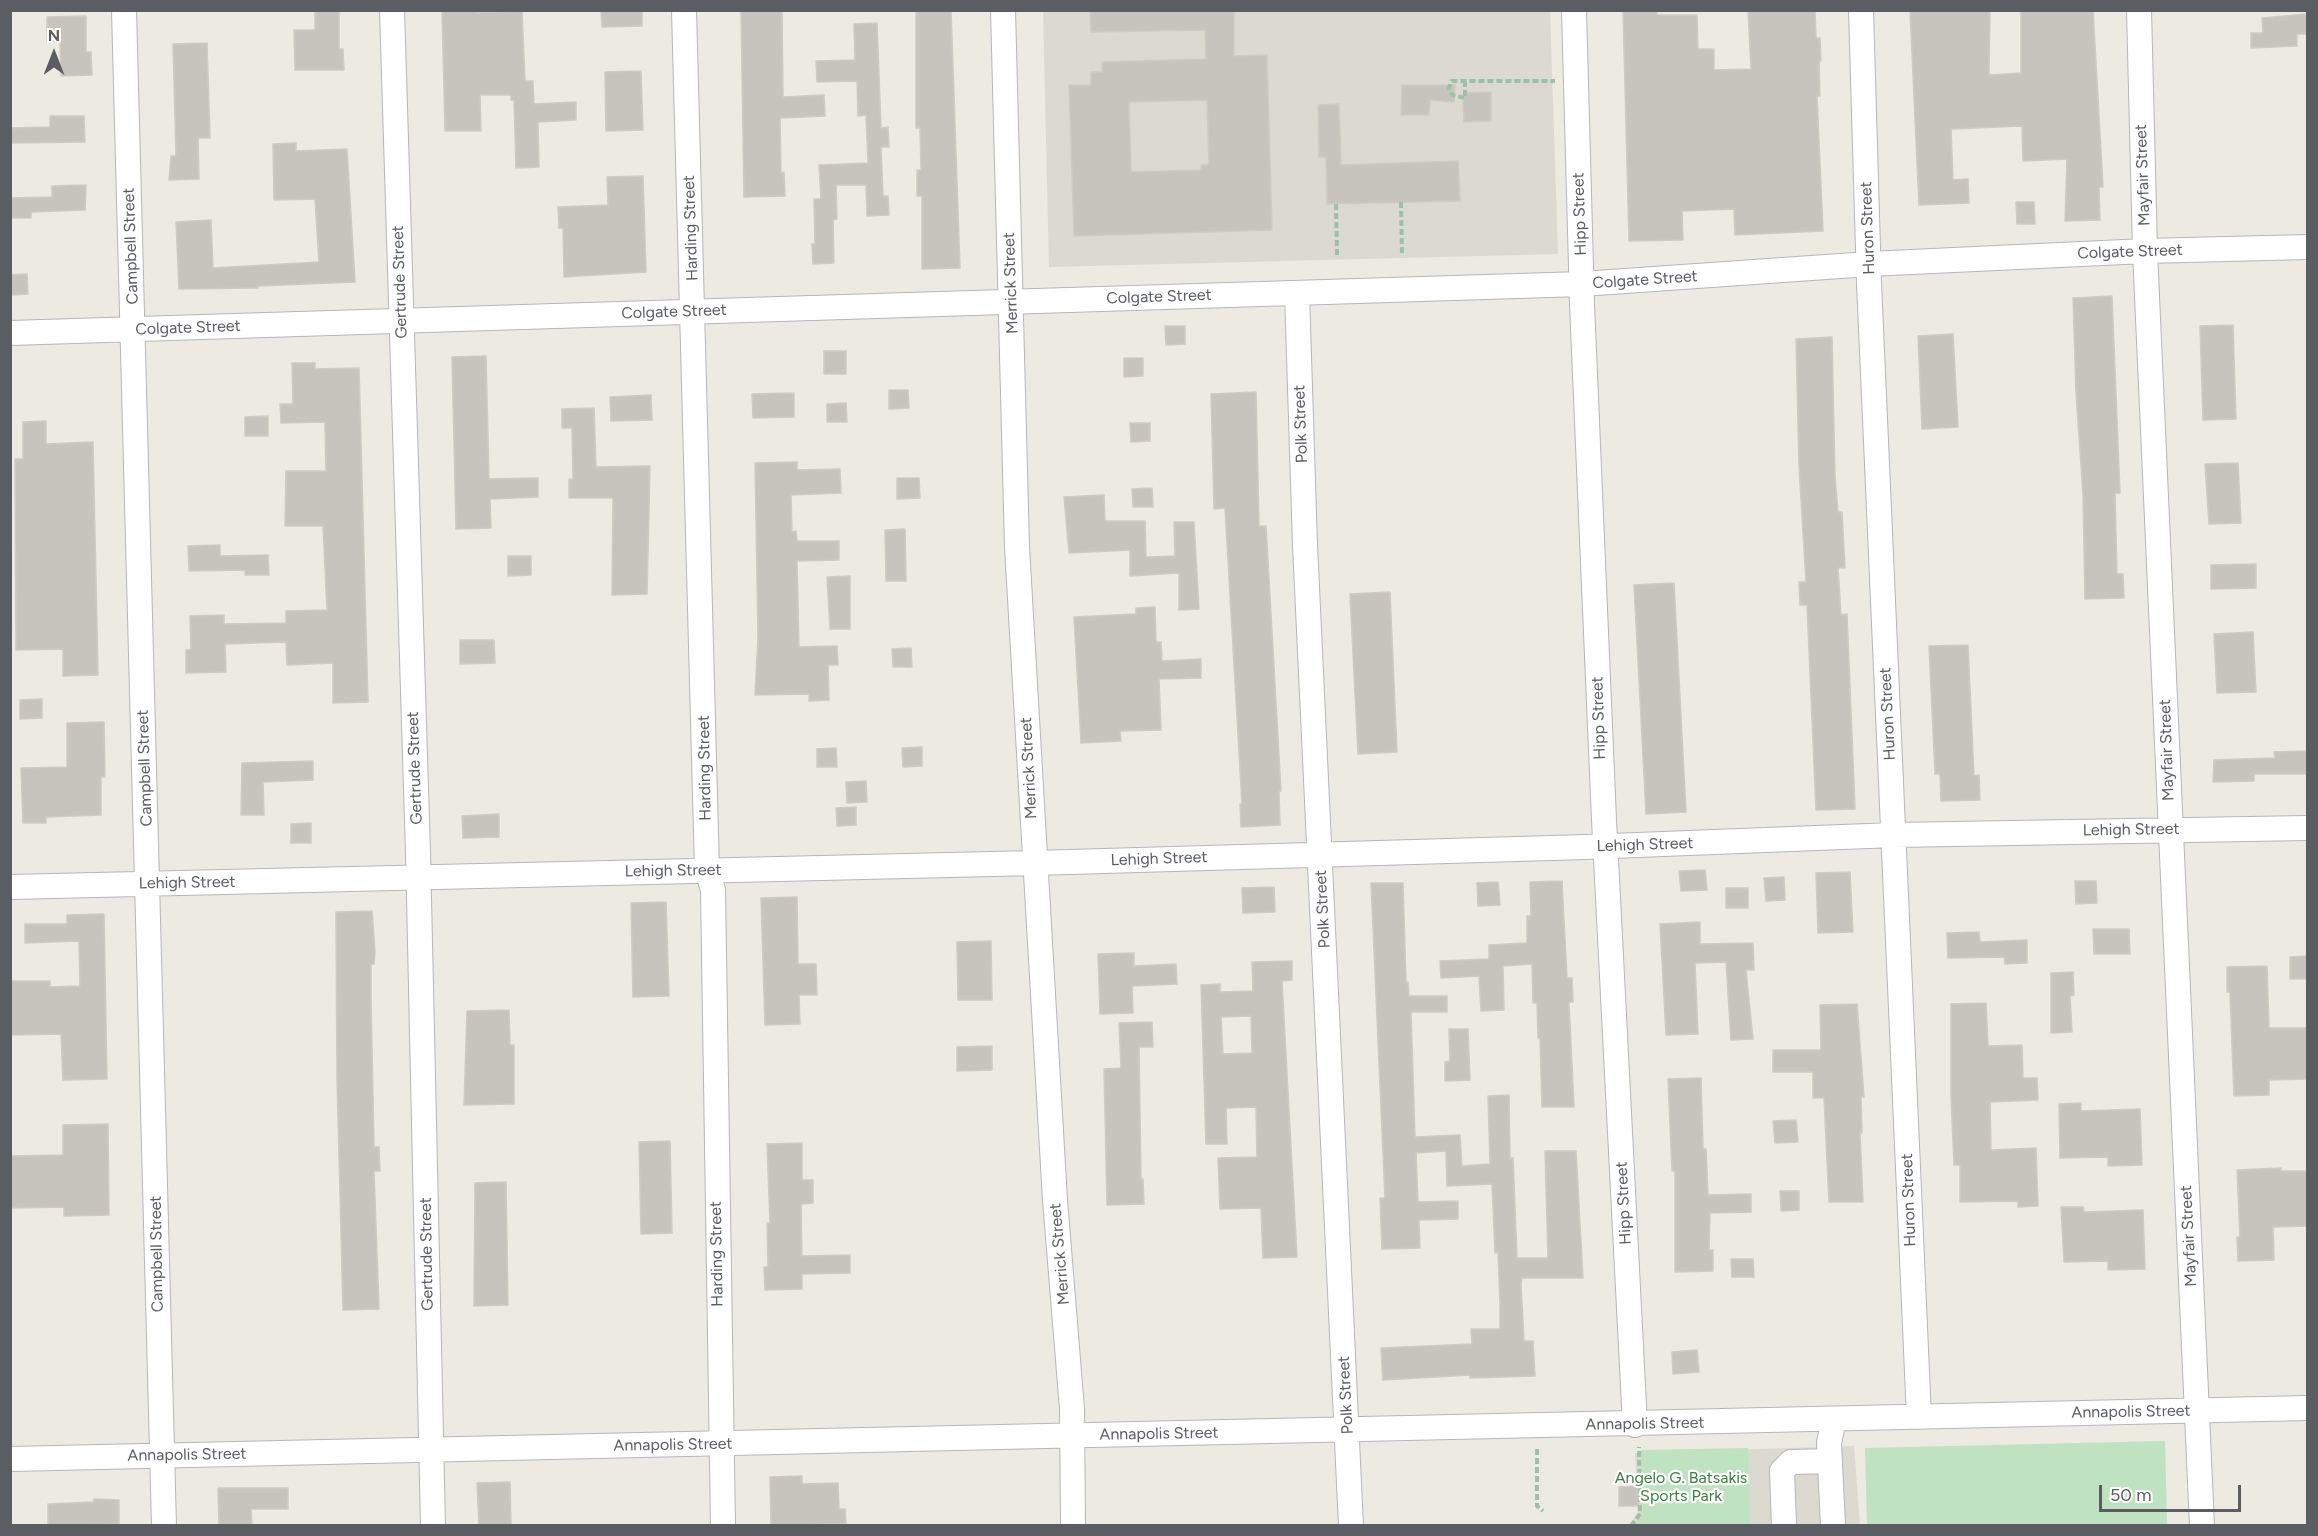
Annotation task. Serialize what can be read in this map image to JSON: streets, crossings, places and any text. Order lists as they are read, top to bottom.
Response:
{
  "streets": {
    "street": [
      "Mayfair Street",
      "Hipp Street",
      "Harding Street",
      "Huron Street",
      "Campbell Street",
      "Colgate Street",
      "Gertrude Street",
      "Merrick Street",
      "Polk Street",
      "Lehigh Street",
      "Annapolis Street"
    ]
  },
  "crossings": [
    ["Mayfair Street", "Colgate Street"],
    ["Mayfair Street", "Lehigh Street"],
    ["Mayfair Street", "Annapolis Street"],
    ["Hipp Street", "Colgate Street"],
    ["Hipp Street", "Lehigh Street"],
    ["Hipp Street", "Annapolis Street"],
    ["Harding Street", "Colgate Street"],
    ["Harding Street", "Lehigh Street"],
    ["Harding Street", "Annapolis Street"],
    ["Huron Street", "Colgate Street"],
    ["Huron Street", "Lehigh Street"],
    ["Huron Street", "Annapolis Street"],
    ["Campbell Street", "Colgate Street"],
    ["Campbell Street", "Lehigh Street"],
    ["Campbell Street", "Annapolis Street"],
    ["Colgate Street", "Gertrude Street"],
    ["Colgate Street", "Merrick Street"],
    ["Colgate Street", "Polk Street"],
    ["Gertrude Street", "Lehigh Street"],
    ["Gertrude Street", "Annapolis Street"],
    ["Merrick Street", "Lehigh Street"],
    ["Merrick Street", "Annapolis Street"],
    ["Polk Street", "Lehigh Street"],
    ["Polk Street", "Annapolis Street"]
  ],
  "parks": ["Angelo G. Batsakis Sports Park"],
  "scale_bar": "50 m",
  "north": "top"
}
